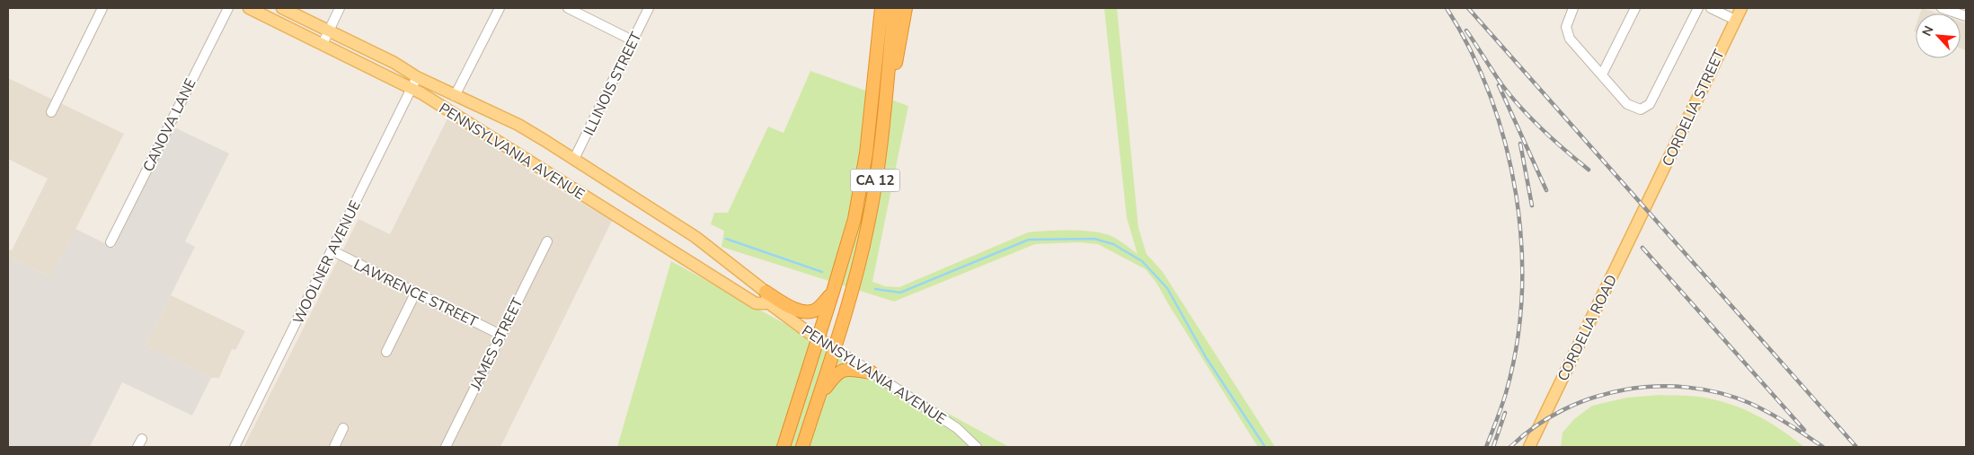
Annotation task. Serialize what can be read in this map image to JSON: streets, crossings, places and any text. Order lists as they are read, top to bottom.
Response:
{
  "streets": {
    "highway": ["CA 12"],
    "main road": ["CORDELIA STREET", "PENNSYLVANIA AVENUE", "CORDELIA ROAD"],
    "street": [
      "ILLINOIS STREET",
      "CANOVA LANE",
      "WOOLNER AVENUE",
      "LAWRENCE STREET",
      "JAMES STREET"
    ]
  },
  "crossings": [
    ["ILLINOIS STREET", "PENNSYLVANIA AVENUE"],
    ["CORDELIA STREET", "CORDELIA ROAD"],
    ["PENNSYLVANIA AVENUE", "CA 12"],
    ["PENNSYLVANIA AVENUE", "WOOLNER AVENUE"],
    ["WOOLNER AVENUE", "LAWRENCE STREET"],
    ["LAWRENCE STREET", "JAMES STREET"]
  ],
  "north": "top left"
}
